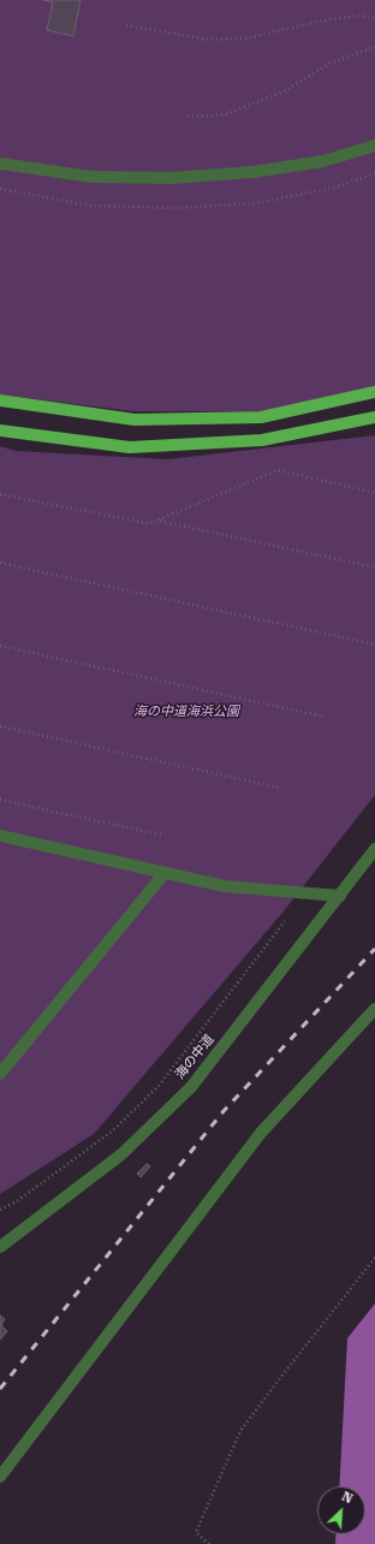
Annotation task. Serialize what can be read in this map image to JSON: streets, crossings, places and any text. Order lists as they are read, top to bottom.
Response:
{
  "streets": {
    "street": ["海の中道"]
  },
  "parks": ["海の中道海浜公園"],
  "north": "top right"
}
